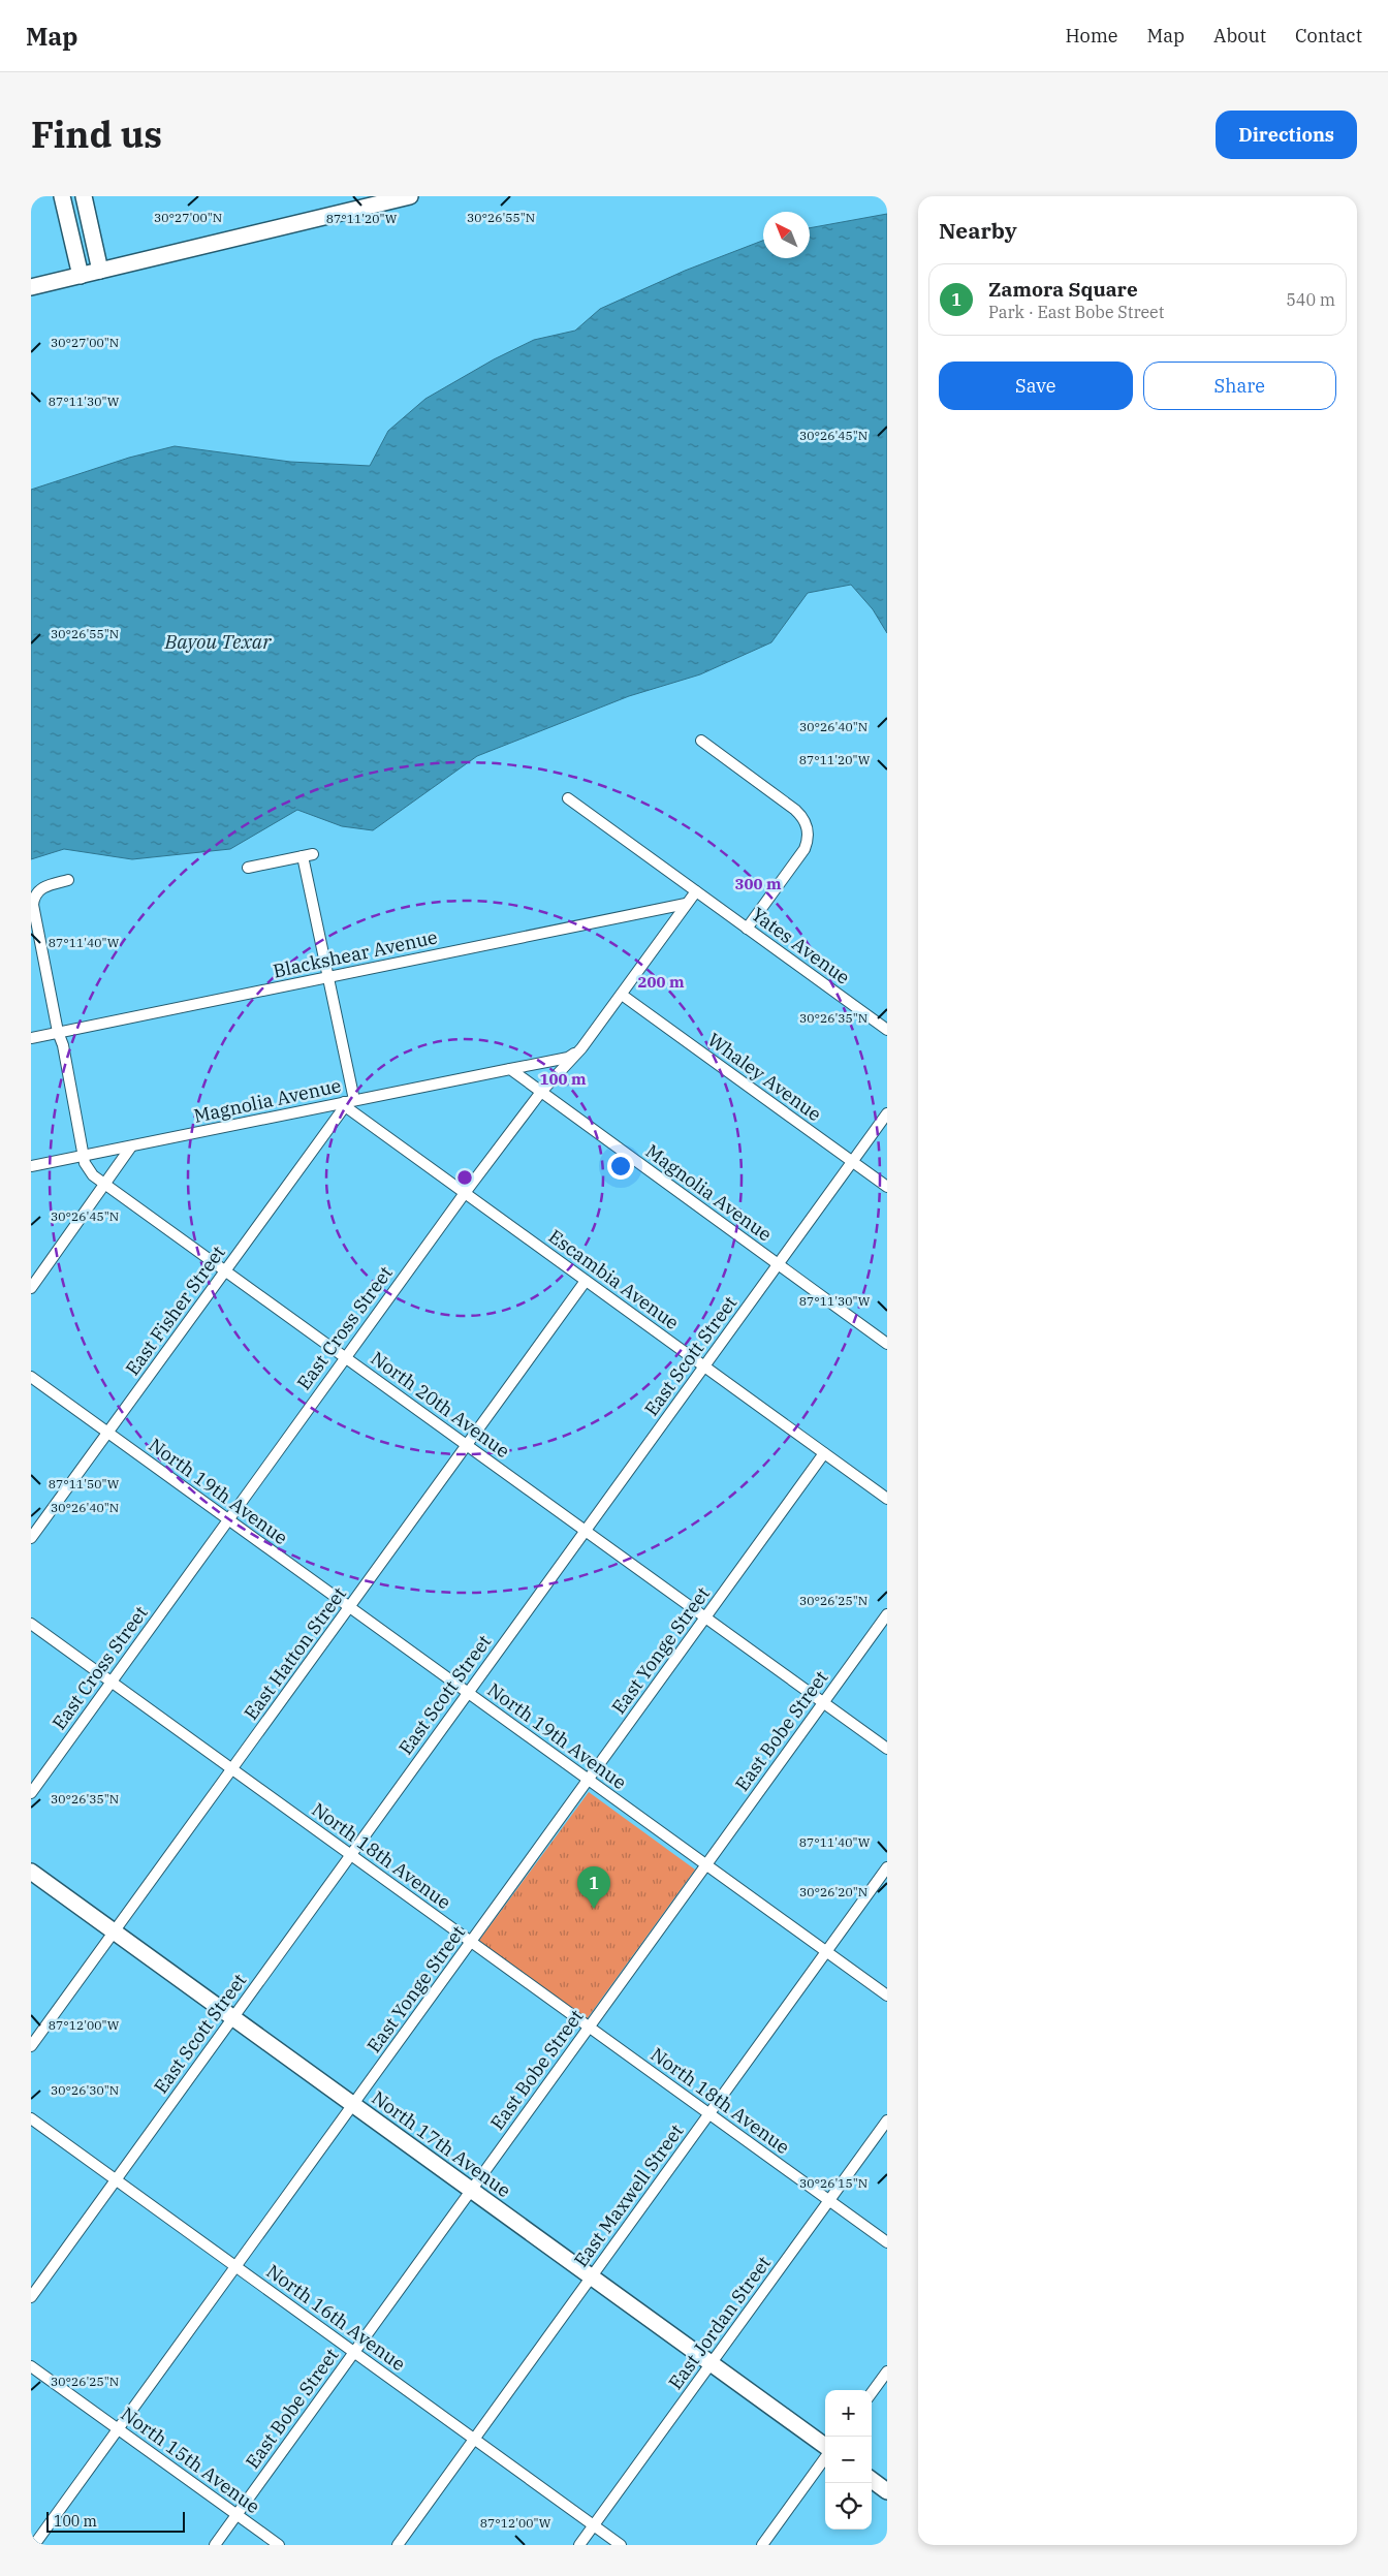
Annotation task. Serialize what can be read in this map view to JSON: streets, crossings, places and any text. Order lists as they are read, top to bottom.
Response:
{
  "streets": {
    "street": [
      "Yates Avenue",
      "Blackshear Avenue",
      "Whaley Avenue",
      "Magnolia Avenue",
      "Escambia Avenue",
      "East Fisher Street",
      "East Cross Street",
      "East Scott Street",
      "North 20th Avenue",
      "North 19th Avenue",
      "East Yonge Street",
      "East Hatton Street",
      "East Bobe Street",
      "North 18th Avenue",
      "North 17th Avenue",
      "East Maxwell Street",
      "North 16th Avenue",
      "East Jordan Street",
      "North 15th Avenue"
    ]
  },
  "crossings": [
    ["Yates Avenue", "East Cross Street"],
    ["Blackshear Avenue", "East Cross Street"],
    ["Blackshear Avenue", "North 20th Avenue"],
    ["Whaley Avenue", "East Cross Street"],
    ["Whaley Avenue", "East Scott Street"],
    ["Magnolia Avenue", "Escambia Avenue"],
    ["Magnolia Avenue", "East Fisher Street"],
    ["Magnolia Avenue", "East Cross Street"],
    ["Magnolia Avenue", "East Scott Street"],
    ["Magnolia Avenue", "North 20th Avenue"],
    ["Escambia Avenue", "East Fisher Street"],
    ["Escambia Avenue", "East Cross Street"],
    ["Escambia Avenue", "East Scott Street"],
    ["Escambia Avenue", "East Yonge Street"],
    ["Escambia Avenue", "East Hatton Street"],
    ["East Fisher Street", "North 20th Avenue"],
    ["East Fisher Street", "North 19th Avenue"],
    ["East Cross Street", "North 20th Avenue"],
    ["East Cross Street", "North 19th Avenue"],
    ["East Cross Street", "North 18th Avenue"],
    ["East Scott Street", "North 20th Avenue"],
    ["East Scott Street", "North 19th Avenue"],
    ["East Scott Street", "North 18th Avenue"],
    ["East Scott Street", "North 17th Avenue"],
    ["East Scott Street", "North 16th Avenue"],
    ["North 20th Avenue", "East Yonge Street"],
    ["North 20th Avenue", "East Hatton Street"],
    ["North 20th Avenue", "East Bobe Street"],
    ["North 19th Avenue", "East Yonge Street"],
    ["North 19th Avenue", "East Hatton Street"],
    ["North 19th Avenue", "East Bobe Street"],
    ["North 19th Avenue", "East Maxwell Street"],
    ["East Yonge Street", "North 18th Avenue"],
    ["East Yonge Street", "North 17th Avenue"],
    ["East Yonge Street", "North 16th Avenue"],
    ["East Yonge Street", "North 15th Avenue"],
    ["East Hatton Street", "North 18th Avenue"],
    ["East Hatton Street", "North 17th Avenue"],
    ["East Bobe Street", "North 18th Avenue"],
    ["East Bobe Street", "North 17th Avenue"],
    ["East Bobe Street", "North 16th Avenue"],
    ["East Bobe Street", "North 15th Avenue"],
    ["North 18th Avenue", "East Maxwell Street"],
    ["North 18th Avenue", "East Jordan Street"],
    ["North 17th Avenue", "East Maxwell Street"],
    ["North 17th Avenue", "East Jordan Street"],
    ["East Maxwell Street", "North 16th Avenue"],
    ["North 16th Avenue", "East Jordan Street"]
  ],
  "water": ["Bayou Texar"],
  "scale_bar": "100 m",
  "north": "top left",
  "page": {
    "header": "Map",
    "nav": [
      "Home",
      "Map",
      "About",
      "Contact"
    ],
    "title": "Find us",
    "buttons": [
      "Directions",
      ["Save", "Share"]
    ],
    "heading": "Nearby",
    "list": [
      {
        "mark": "1",
        "name": "Zamora Square",
        "note": "Park · East Bobe Street",
        "value": "540 m"
      }
    ],
    "pins": "1",
    "map_buttons": ["+", "−"],
    "scale": "100 m"
  },
  "coordinates": [
    "30°27'00\"N",
    "30°26'55\"N",
    "87°11'20\"W",
    "87°11'30\"W",
    "30°26'45\"N",
    "30°26'40\"N",
    "87°11'40\"W",
    "30°26'35\"N",
    "87°11'50\"W",
    "30°26'25\"N",
    "30°26'20\"N",
    "87°12'00\"W",
    "30°26'30\"N",
    "30°26'15\"N"
  ],
  "rings": ["300 m", "200 m", "100 m"]
}
